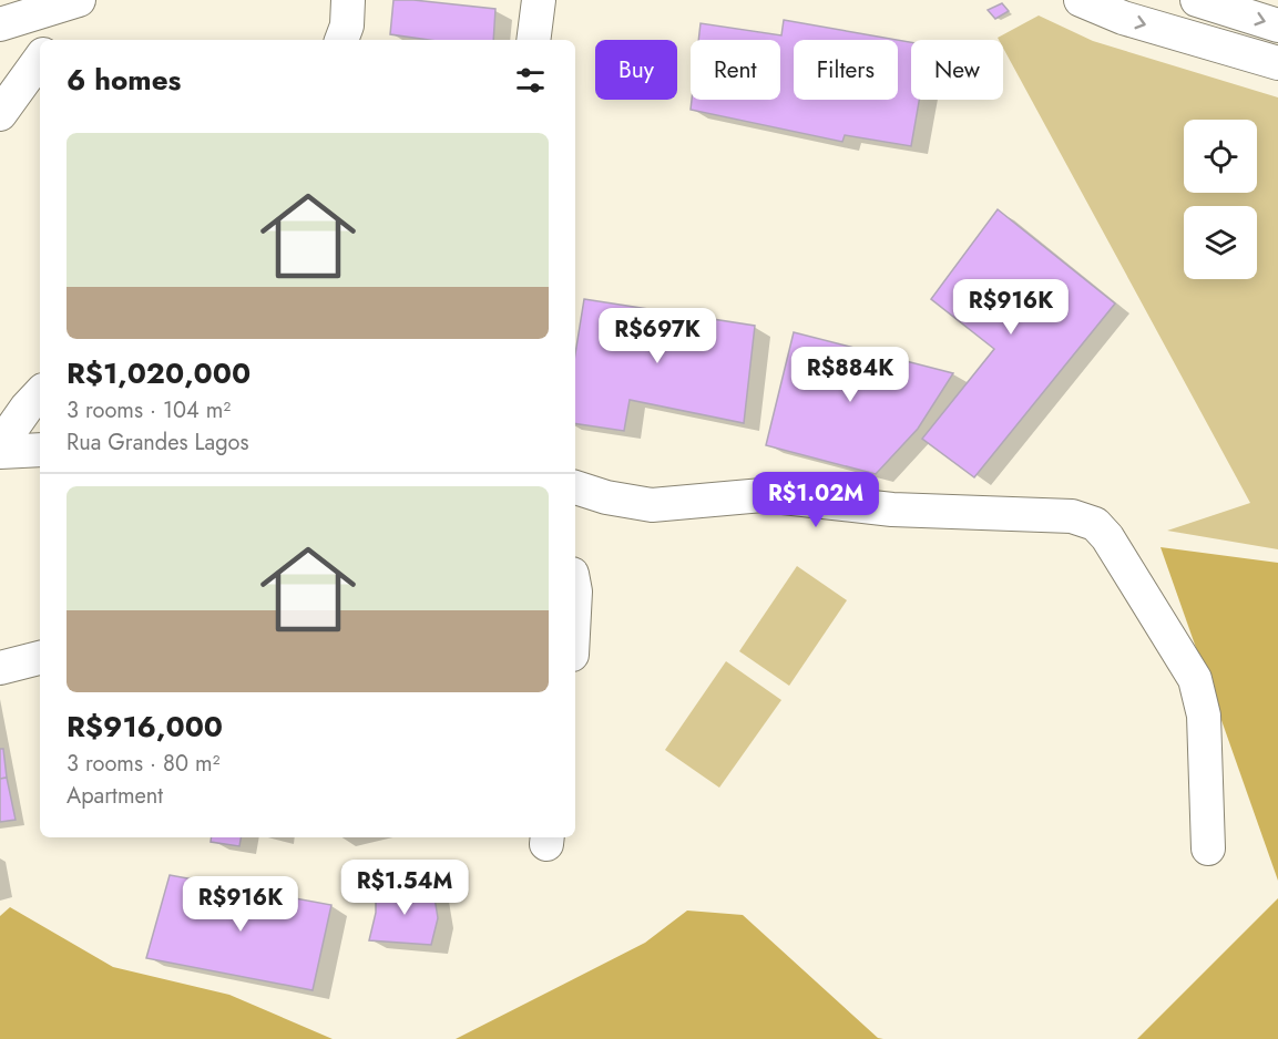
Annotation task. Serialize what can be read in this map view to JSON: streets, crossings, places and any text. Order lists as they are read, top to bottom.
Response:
{
  "page": {
    "chip": [
      "Buy",
      "Rent",
      "Filters",
      "New"
    ],
    "heading": "6 homes",
    "list": [
      {
        "name": "R$1,020,000",
        "note": "3 rooms · 104 m² · Rua Grandes Lagos"
      },
      {
        "name": "R$916,000",
        "note": "3 rooms · 80 m² · Apartment"
      }
    ],
    "price": [
      "R$916K",
      "R$697K",
      "R$884K",
      "R$1.02M",
      "R$1.54M",
      "R$916K"
    ]
  }
}
